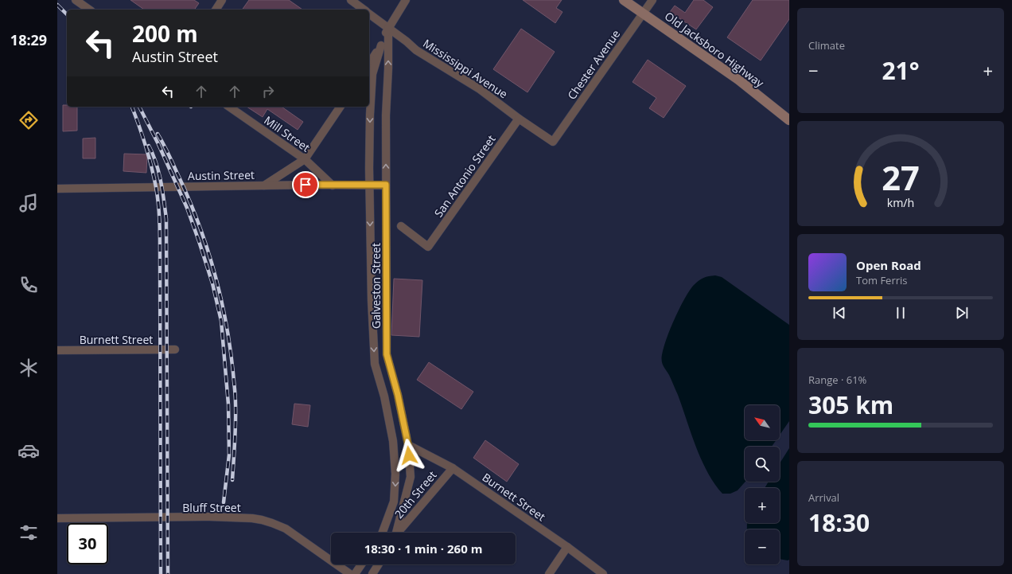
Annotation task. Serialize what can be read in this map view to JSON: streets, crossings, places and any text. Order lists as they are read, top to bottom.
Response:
{
  "streets": {
    "main road": ["Old Jacksboro Highway"],
    "street": [
      "Chester Avenue",
      "Mississippi Avenue",
      "Mill Street",
      "Austin Street",
      "San Antonio Street",
      "Galveston Street",
      "Burnett Street",
      "20th Street",
      "Bluff Street"
    ]
  },
  "crossings": [
    ["Old Jacksboro Highway", "Chester Avenue"],
    ["Chester Avenue", "Mississippi Avenue"],
    ["Mississippi Avenue", "San Antonio Street"],
    ["Mississippi Avenue", "Galveston Street"],
    ["Mill Street", "Austin Street"],
    ["Austin Street", "Galveston Street"],
    ["Galveston Street", "Burnett Street"],
    ["Burnett Street", "20th Street"]
  ],
  "north": "top left",
  "page": {
    "tabs": "18:29",
    "tile": [
      "Climate",
      ["Range · 61%", "305 km"],
      ["Arrival", "18:30"]
    ],
    "turn": ["200 m", "Austin Street"],
    "heat": ["−", "21°", "+"],
    "song": ["Open Road", "Tom Ferris"],
    "map_buttons": ["+", "−"],
    "limit": "30",
    "trip": "18:30 · 1 min · 260 m",
    "gauge": ["27", "km/h"]
  }
}
